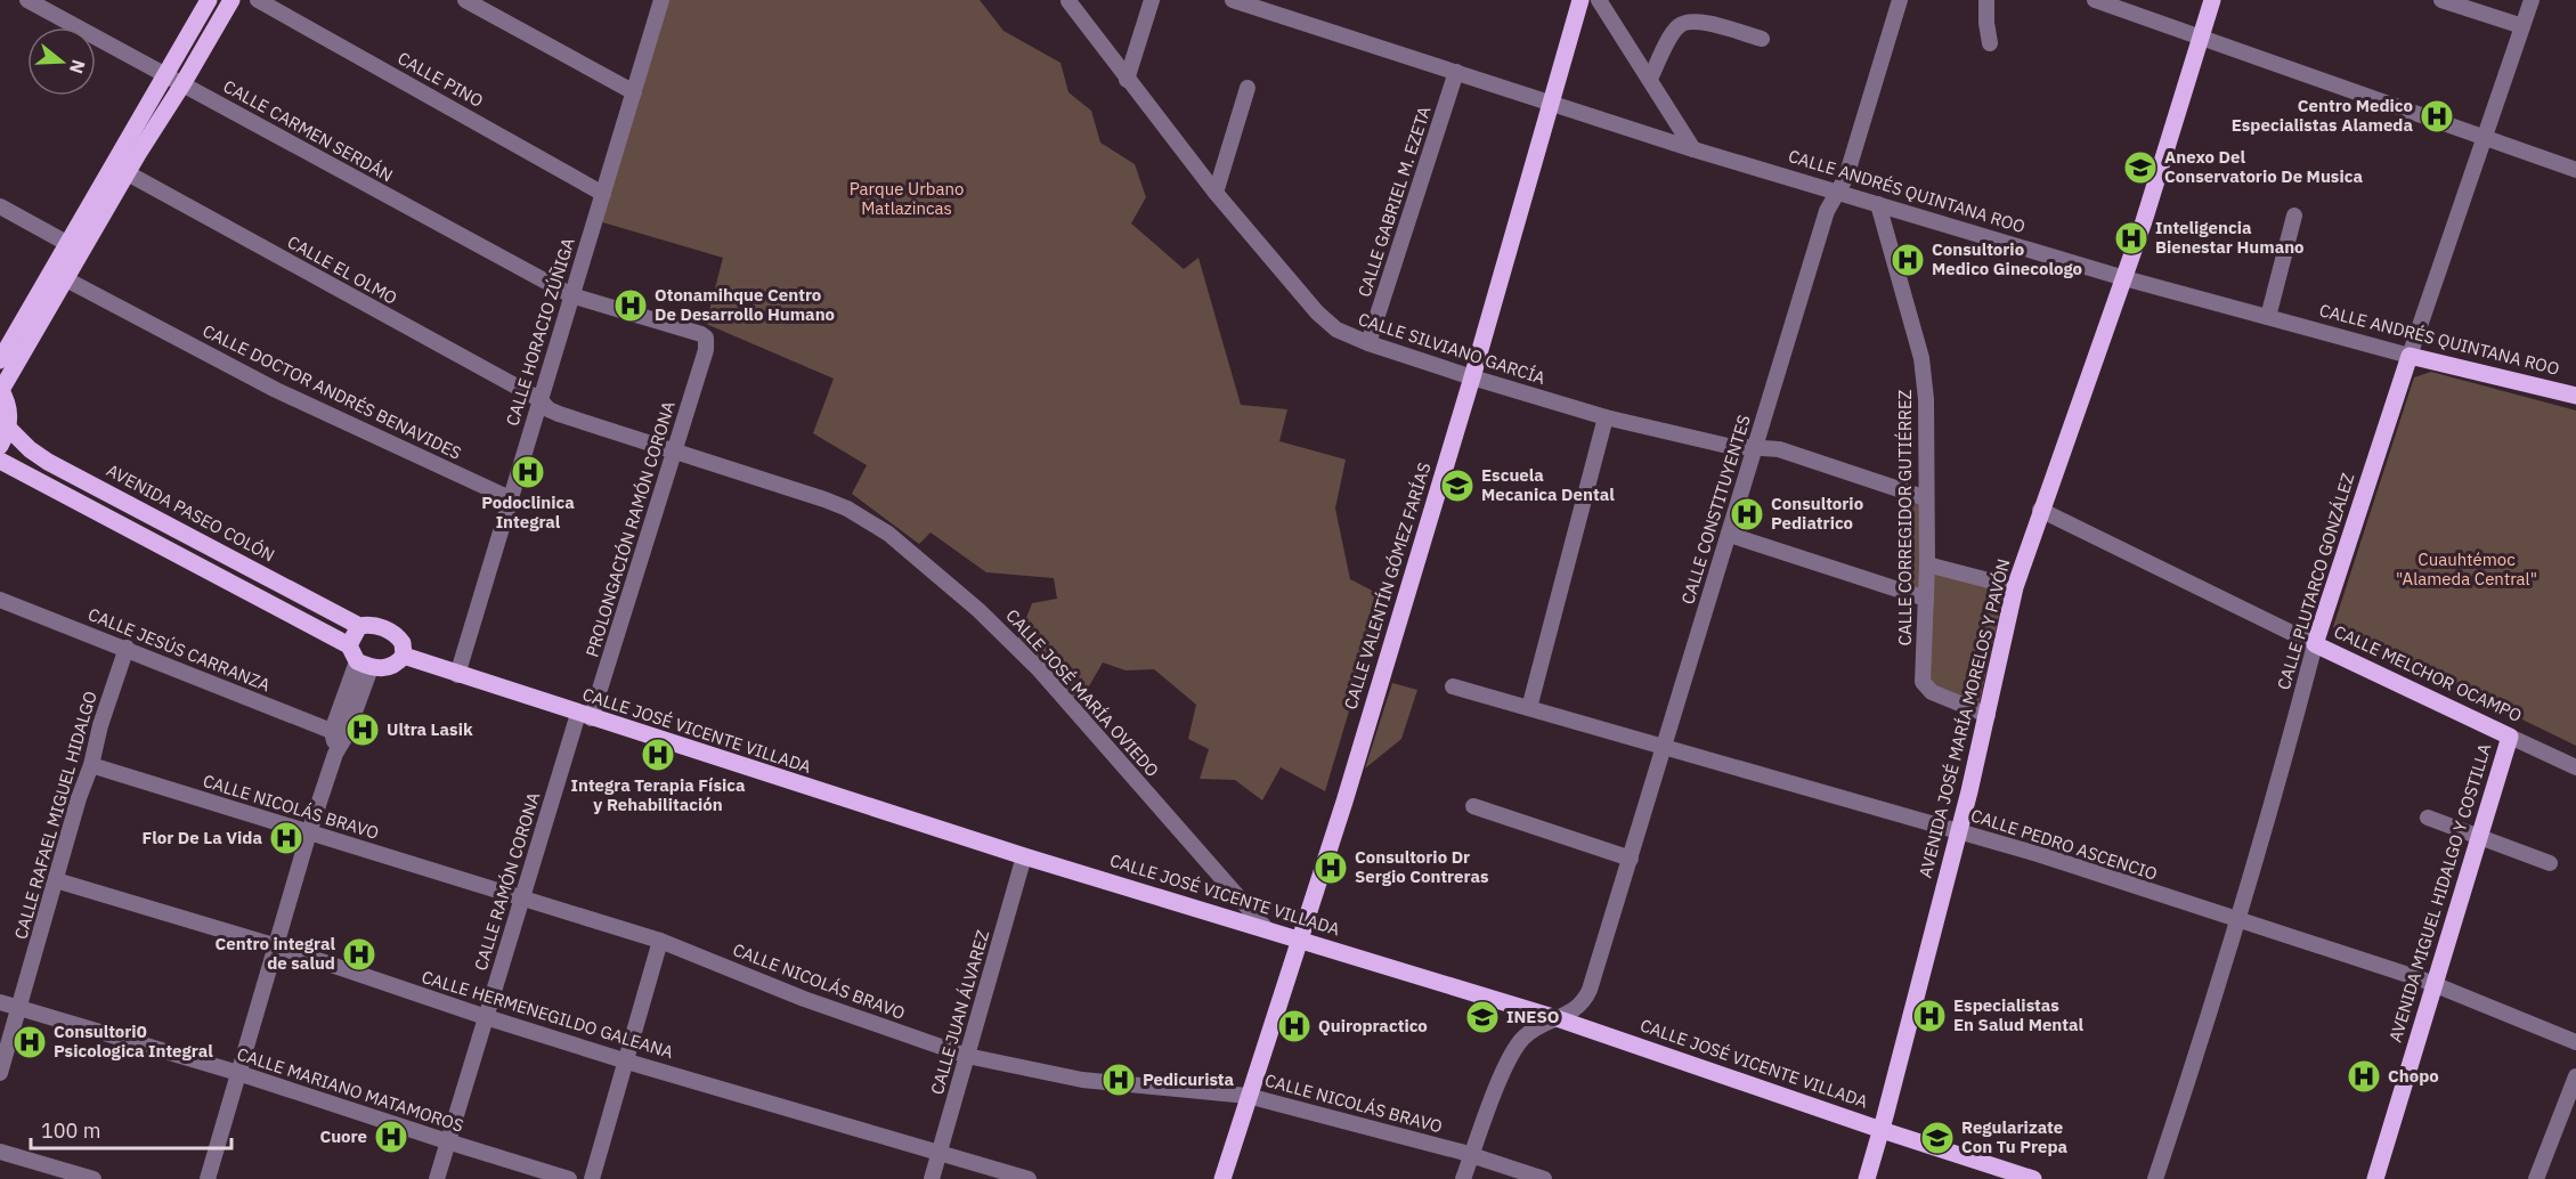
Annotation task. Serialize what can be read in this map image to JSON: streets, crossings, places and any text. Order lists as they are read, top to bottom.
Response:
{
  "streets": {
    "main road": [
      "CALLE ANDRÉS QUINTANA ROO",
      "AVENIDA PASEO COLÓN",
      "CALLE PLUTARCO GONZÁLEZ",
      "CALLE VALENTÍN GÓMEZ FARÍAS",
      "CALLE MELCHOR OCAMPO",
      "AVENIDA JOSÉ MARÍA MORELOS Y PAVÓN",
      "CALLE JOSÉ VICENTE VILLADA",
      "AVENIDA MIGUEL HIDALGO Y COSTILLA"
    ],
    "street": [
      "CALLE PINO",
      "CALLE CARMEN SERDÁN",
      "CALLE GABRIEL M. EZETA",
      "CALLE EL OLMO",
      "CALLE HORACIO ZÚÑIGA",
      "CALLE SILVIANO GARCÍA",
      "CALLE DOCTOR ANDRÉS BENAVIDES",
      "CALLE CONSTITUYENTES",
      "CALLE CORREGIDOR GUTIÉRREZ",
      "PROLONGACIÓN RAMÓN CORONA",
      "CALLE JESÚS CARRANZA",
      "CALLE JOSÉ MARÍA OVIEDO",
      "CALLE NICOLÁS BRAVO",
      "CALLE RAFAEL MIGUEL HIDALGO",
      "CALLE PEDRO ASCENCIO",
      "CALLE RAMÓN CORONA",
      "CALLE JUAN ÁLVAREZ",
      "CALLE HERMENEGILDO GALEANA",
      "CALLE MARIANO MATAMOROS"
    ]
  },
  "crossings": [
    ["CALLE PINO", "CALLE HORACIO ZÚÑIGA"],
    ["CALLE CARMEN SERDÁN", "CALLE HORACIO ZÚÑIGA"],
    ["CALLE CARMEN SERDÁN", "PROLONGACIÓN RAMÓN CORONA"],
    ["CALLE ANDRÉS QUINTANA ROO", "CALLE GABRIEL M. EZETA"],
    ["CALLE ANDRÉS QUINTANA ROO", "CALLE CONSTITUYENTES"],
    ["CALLE ANDRÉS QUINTANA ROO", "CALLE CORREGIDOR GUTIÉRREZ"],
    ["CALLE ANDRÉS QUINTANA ROO", "CALLE PLUTARCO GONZÁLEZ"],
    ["CALLE ANDRÉS QUINTANA ROO", "CALLE VALENTÍN GÓMEZ FARÍAS"],
    ["CALLE ANDRÉS QUINTANA ROO", "AVENIDA JOSÉ MARÍA MORELOS Y PAVÓN"],
    ["CALLE GABRIEL M. EZETA", "CALLE SILVIANO GARCÍA"],
    ["CALLE EL OLMO", "CALLE HORACIO ZÚÑIGA"],
    ["CALLE EL OLMO", "CALLE JOSÉ MARÍA OVIEDO"],
    ["CALLE HORACIO ZÚÑIGA", "CALLE DOCTOR ANDRÉS BENAVIDES"],
    ["CALLE HORACIO ZÚÑIGA", "CALLE JOSÉ MARÍA OVIEDO"],
    ["CALLE HORACIO ZÚÑIGA", "CALLE JOSÉ VICENTE VILLADA"],
    ["CALLE SILVIANO GARCÍA", "CALLE CONSTITUYENTES"],
    ["CALLE SILVIANO GARCÍA", "CALLE CORREGIDOR GUTIÉRREZ"],
    ["CALLE SILVIANO GARCÍA", "CALLE VALENTÍN GÓMEZ FARÍAS"],
    ["CALLE CONSTITUYENTES", "CALLE JOSÉ VICENTE VILLADA"],
    ["CALLE CONSTITUYENTES", "CALLE NICOLÁS BRAVO"],
    ["CALLE CONSTITUYENTES", "CALLE PEDRO ASCENCIO"],
    ["AVENIDA PASEO COLÓN", "CALLE JOSÉ VICENTE VILLADA"],
    ["CALLE CORREGIDOR GUTIÉRREZ", "AVENIDA JOSÉ MARÍA MORELOS Y PAVÓN"],
    ["PROLONGACIÓN RAMÓN CORONA", "CALLE JOSÉ MARÍA OVIEDO"],
    ["PROLONGACIÓN RAMÓN CORONA", "CALLE JOSÉ VICENTE VILLADA"],
    ["PROLONGACIÓN RAMÓN CORONA", "CALLE RAMÓN CORONA"],
    ["CALLE PLUTARCO GONZÁLEZ", "CALLE MELCHOR OCAMPO"],
    ["CALLE PLUTARCO GONZÁLEZ", "CALLE PEDRO ASCENCIO"],
    ["CALLE VALENTÍN GÓMEZ FARÍAS", "CALLE JOSÉ VICENTE VILLADA"],
    ["CALLE VALENTÍN GÓMEZ FARÍAS", "CALLE NICOLÁS BRAVO"],
    ["CALLE JESÚS CARRANZA", "CALLE RAFAEL MIGUEL HIDALGO"],
    ["CALLE MELCHOR OCAMPO", "AVENIDA JOSÉ MARÍA MORELOS Y PAVÓN"],
    ["CALLE MELCHOR OCAMPO", "AVENIDA MIGUEL HIDALGO Y COSTILLA"],
    ["CALLE JOSÉ MARÍA OVIEDO", "CALLE JOSÉ VICENTE VILLADA"],
    ["AVENIDA JOSÉ MARÍA MORELOS Y PAVÓN", "CALLE JOSÉ VICENTE VILLADA"],
    ["AVENIDA JOSÉ MARÍA MORELOS Y PAVÓN", "CALLE PEDRO ASCENCIO"],
    ["CALLE JOSÉ VICENTE VILLADA", "CALLE RAMÓN CORONA"],
    ["CALLE JOSÉ VICENTE VILLADA", "CALLE JUAN ÁLVAREZ"],
    ["CALLE NICOLÁS BRAVO", "CALLE RAFAEL MIGUEL HIDALGO"],
    ["CALLE NICOLÁS BRAVO", "CALLE RAMÓN CORONA"],
    ["CALLE NICOLÁS BRAVO", "CALLE JUAN ÁLVAREZ"],
    ["CALLE RAFAEL MIGUEL HIDALGO", "CALLE HERMENEGILDO GALEANA"],
    ["CALLE RAFAEL MIGUEL HIDALGO", "CALLE MARIANO MATAMOROS"],
    ["CALLE PEDRO ASCENCIO", "AVENIDA MIGUEL HIDALGO Y COSTILLA"],
    ["CALLE RAMÓN CORONA", "CALLE HERMENEGILDO GALEANA"],
    ["CALLE RAMÓN CORONA", "CALLE MARIANO MATAMOROS"],
    ["CALLE JUAN ÁLVAREZ", "CALLE HERMENEGILDO GALEANA"]
  ],
  "parks": ["Parque Urbano Matlazincas", "Cuauhtémoc \"Alameda Central\""],
  "places": {
    "hospital": [
      "Centro Medico Especialistas Alameda",
      "Inteligencia Bienestar Humano",
      "Consultorio Medico Ginecologo",
      "Otonamihque Centro De Desarrollo Humano",
      "Podoclinica Integral",
      "Consultorio Pediatrico",
      "Ultra Lasik",
      "Integra Terapia Física y Rehabilitación",
      "Flor De La Vida",
      "Consultorio Dr Sergio Contreras",
      "Centro integral de salud",
      "Especialistas En Salud Mental",
      "Quiropractico",
      "Consultori0 Psicologica Integral",
      "Chopo",
      "Pedicurista",
      "Cuore"
    ],
    "school or university": [
      "Anexo Del Conservatorio De Musica",
      "Escuela Mecanica Dental",
      "INESO",
      "Regularizate Con Tu Prepa"
    ]
  },
  "scale_bar": "100 m",
  "north": "right"
}
